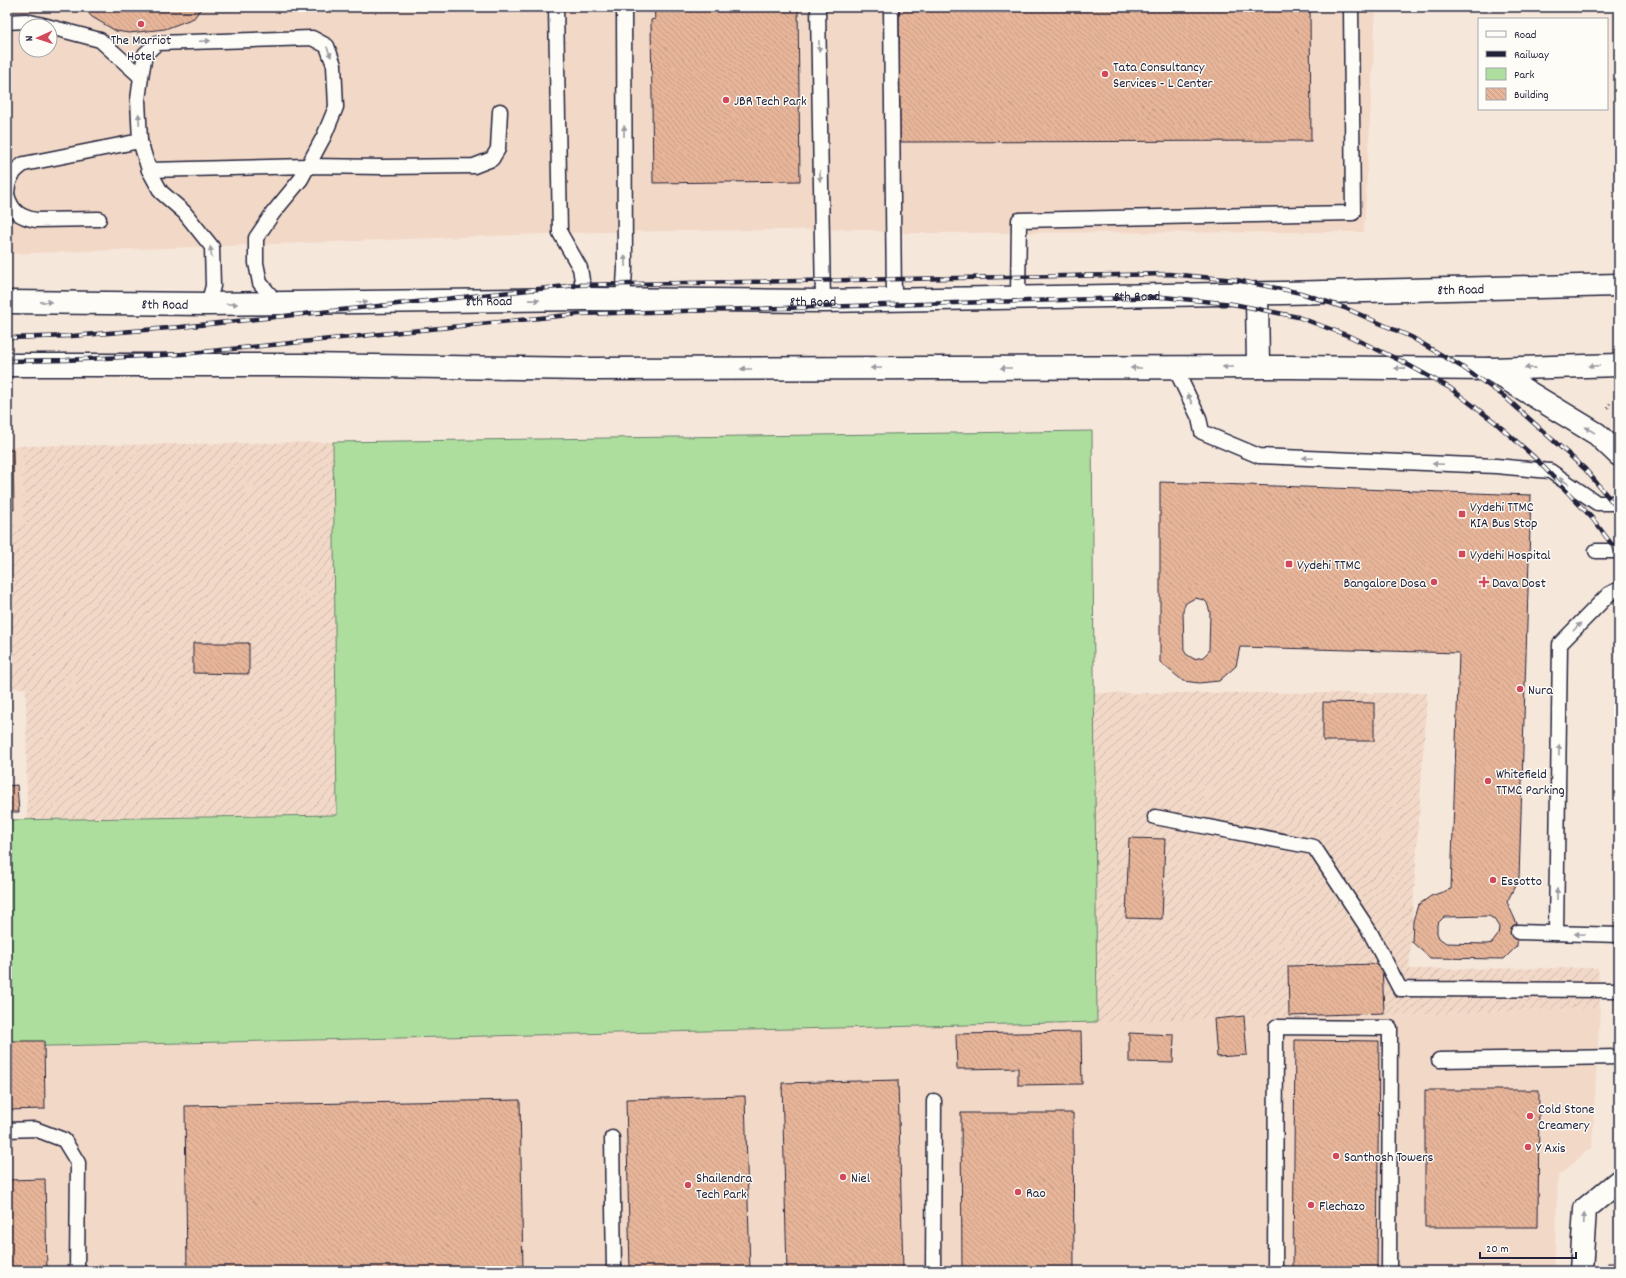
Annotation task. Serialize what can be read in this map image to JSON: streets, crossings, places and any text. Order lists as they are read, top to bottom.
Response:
{
  "streets": {
    "main road": ["8th Road"]
  },
  "places": {
    "other": [
      "The Marriot Hotel",
      "Tata Consultancy Services - L Center",
      "JBR Tech Park",
      "Bangalore Dosa",
      "Nura",
      "Whitefield TTMC Parking",
      "Essotto",
      "Cold Stone Creamery",
      "Y Axis",
      "Santhosh Towers",
      "Niel",
      "Shailendra Tech Park",
      "Rao",
      "Flechazo"
    ],
    "transit": ["Vydehi TTMC KIA Bus Stop", "Vydehi Hospital", "Vydehi TTMC"],
    "health": ["Dava Dost"]
  },
  "legend": [
    "Road",
    "Railway",
    "Park",
    "Building"
  ],
  "scale_bar": "20 m",
  "north": "left"
}
